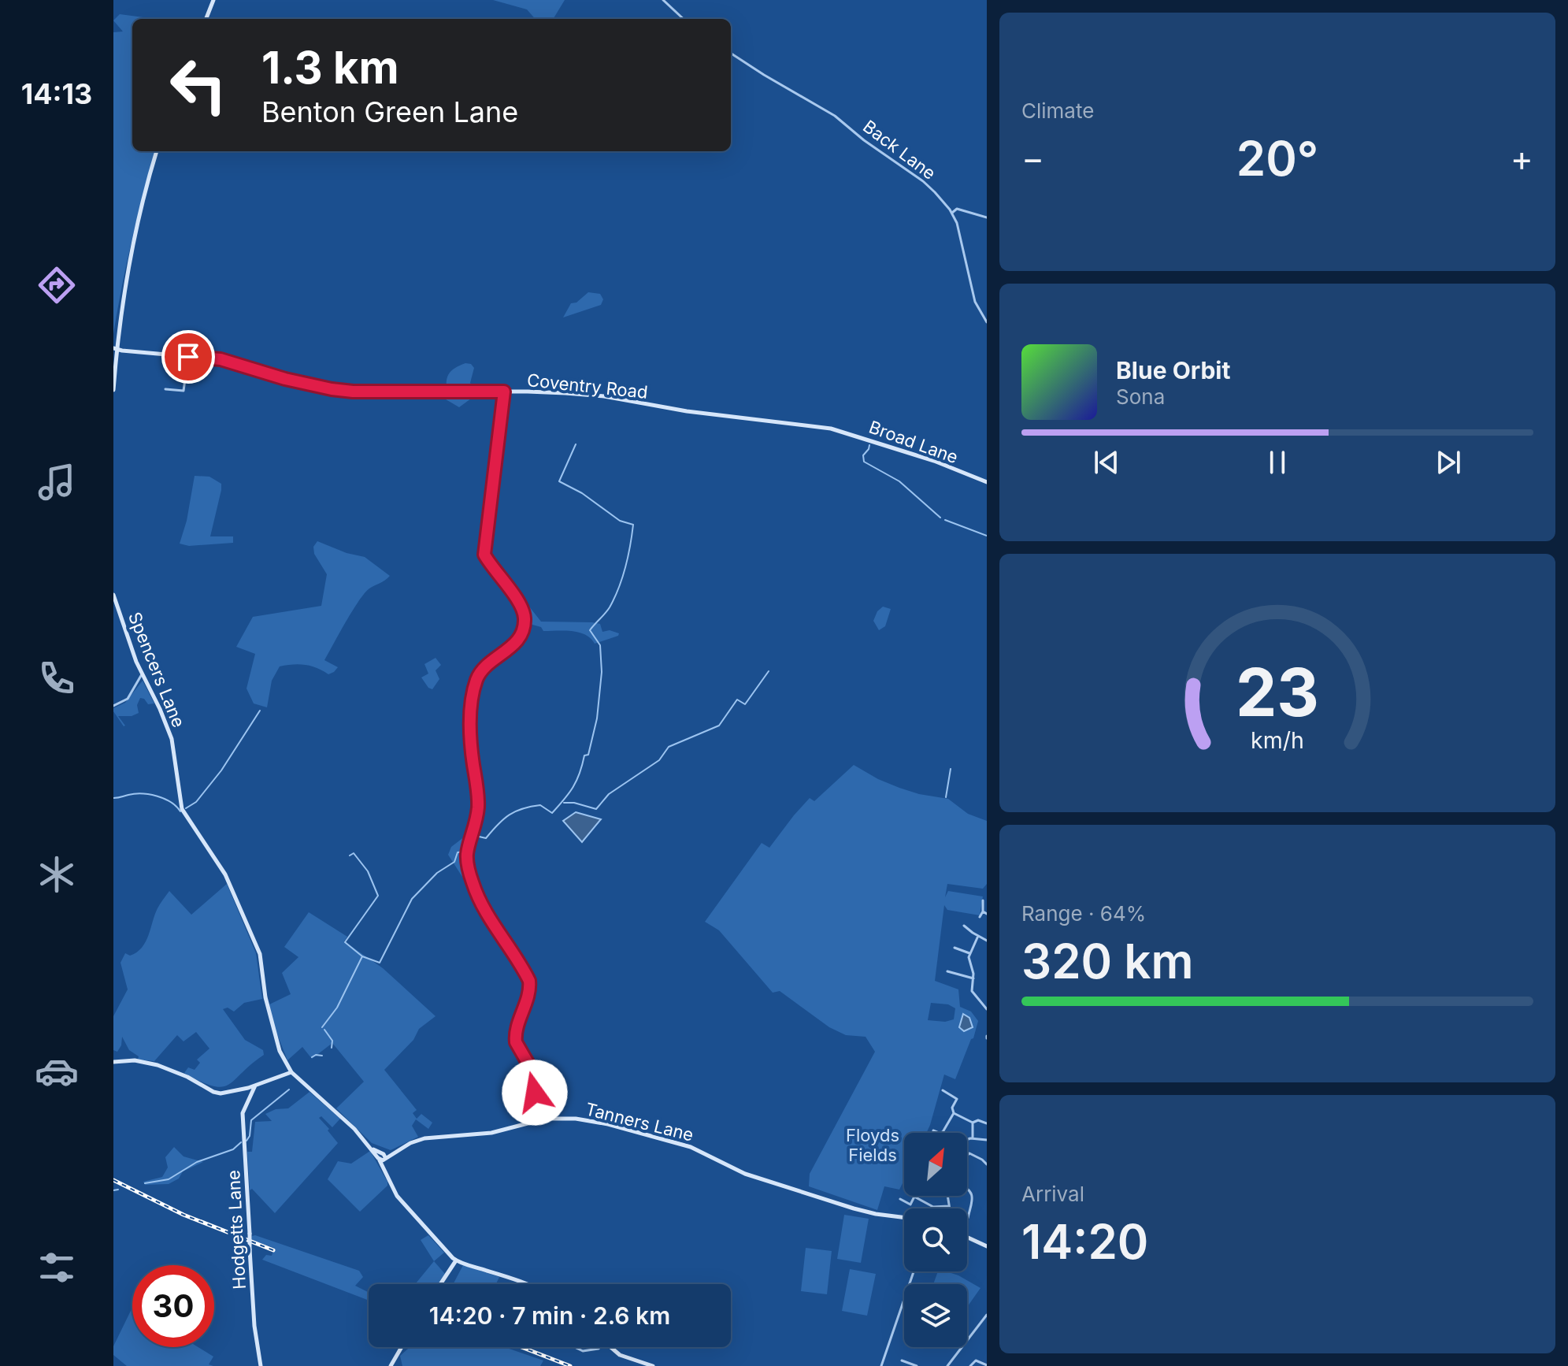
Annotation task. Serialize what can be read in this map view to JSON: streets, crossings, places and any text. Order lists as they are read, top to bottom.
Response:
{
  "streets": {
    "street": [
      "Back Lane",
      "Coventry Road",
      "Broad Lane",
      "Spencers Lane",
      "Tanners Lane",
      "Hodgetts Lane"
    ]
  },
  "crossings": [
    ["Coventry Road", "Broad Lane"],
    ["Spencers Lane", "Tanners Lane"],
    ["Spencers Lane", "Hodgetts Lane"]
  ],
  "parks": ["Floyds Fields"],
  "north": "top right",
  "page": {
    "tabs": "14:13",
    "tile": [
      "Climate",
      ["Range · 64%", "320 km"],
      ["Arrival", "14:20"]
    ],
    "turn": ["1.3 km", "Benton Green Lane"],
    "heat": ["−", "20°", "+"],
    "song": ["Blue Orbit", "Sona"],
    "limit": "30",
    "trip": "14:20 · 7 min · 2.6 km",
    "gauge": ["23", "km/h"]
  }
}
